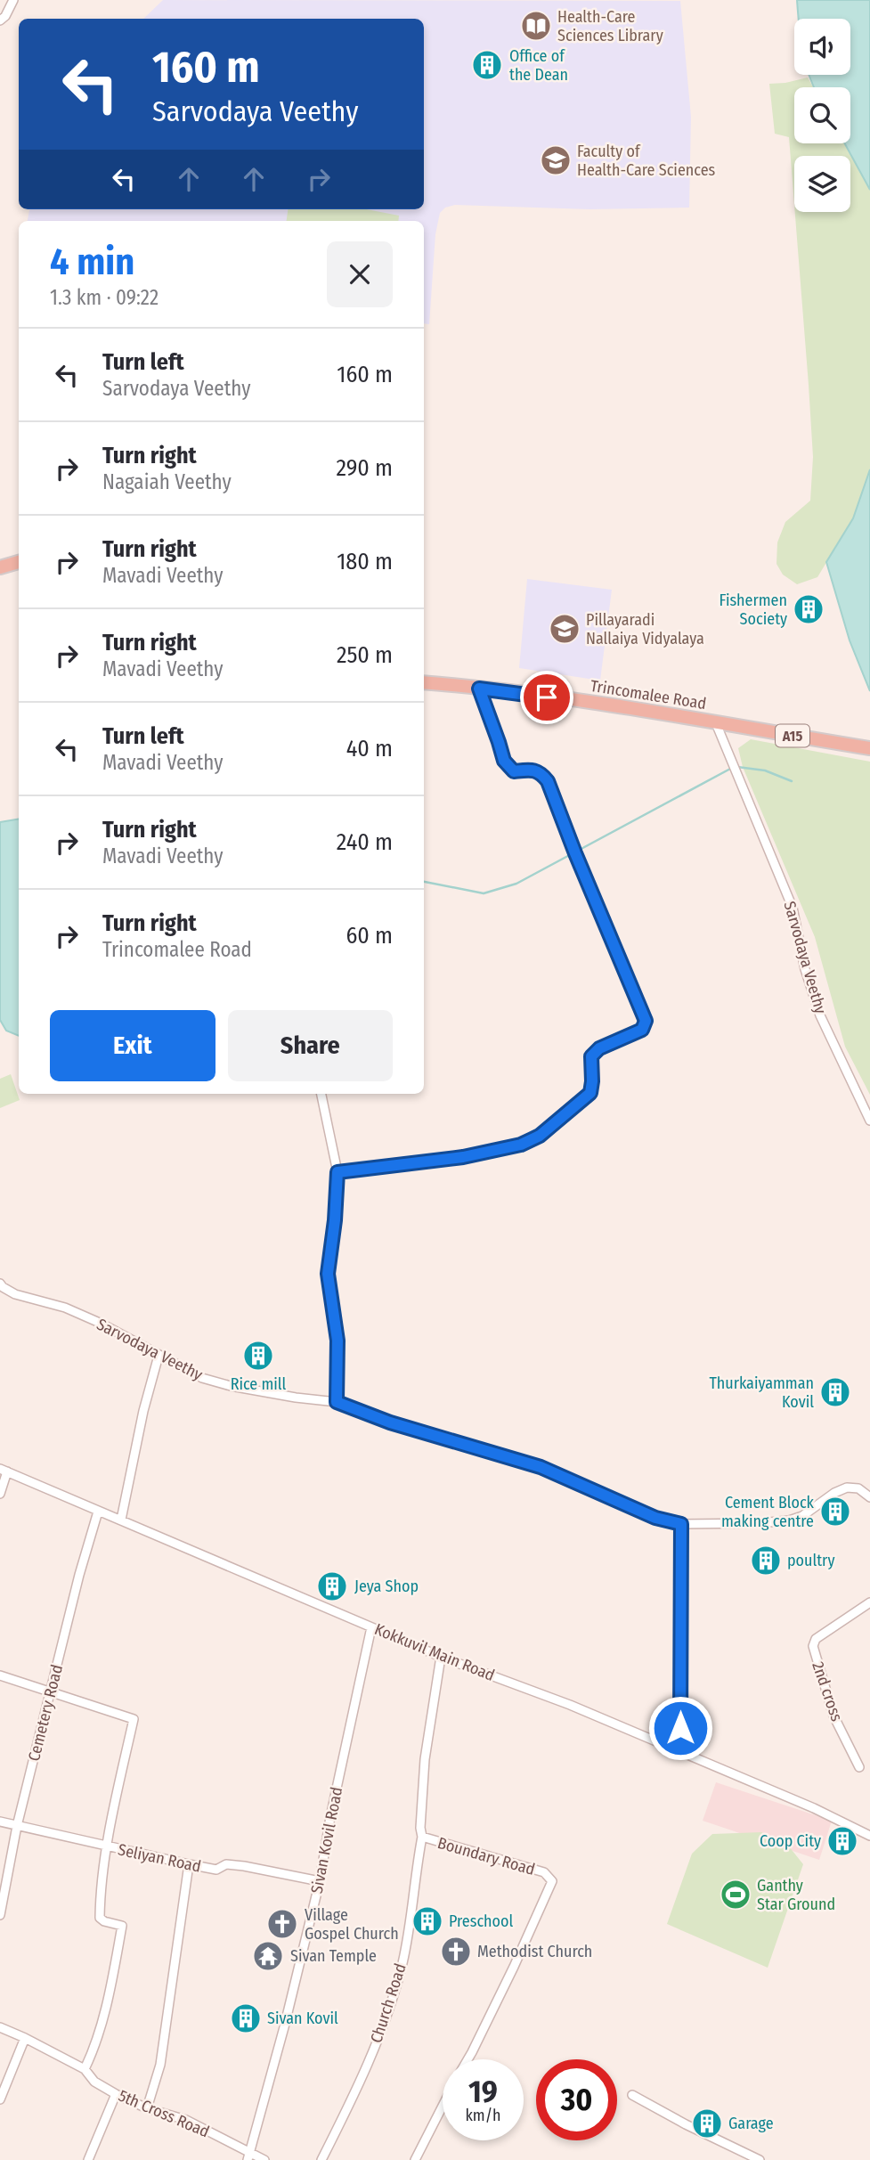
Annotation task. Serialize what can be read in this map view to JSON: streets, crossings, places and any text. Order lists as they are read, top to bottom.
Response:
{
  "streets": {
    "highway": ["Trincomalee Road", "A15"],
    "street": [
      "Sarvodaya Veethy",
      "Kokkuvil Main Road",
      "2nd cross",
      "Cemetery Road",
      "Sivan Kovil Road",
      "Boundary Road",
      "Seliyan Road",
      "Church Road",
      "5th Cross Road"
    ]
  },
  "crossings": [
    ["Trincomalee Road", "Sarvodaya Veethy"],
    ["Kokkuvil Main Road", "Cemetery Road"],
    ["Kokkuvil Main Road", "Sivan Kovil Road"],
    ["Kokkuvil Main Road", "Boundary Road"],
    ["Cemetery Road", "Seliyan Road"],
    ["Sivan Kovil Road", "Seliyan Road"],
    ["Sivan Kovil Road", "5th Cross Road"],
    ["Boundary Road", "Church Road"]
  ],
  "places": {
    "library": ["Health-Care Sciences Library"],
    "building": [
      "Office of the Dean",
      "Fishermen Society",
      "Rice mill",
      "Thurkaiyamman Kovil",
      "Cement Block making centre",
      "poultry",
      "Jeya Shop",
      "Coop City",
      "Preschool",
      "Sivan Kovil",
      "Garage"
    ],
    "school or university": ["Faculty of Health-Care Sciences", "Pillayaradi Nallaiya Vidyalaya"],
    "sports": ["Ganthy Star Ground"],
    "church": ["Village Gospel Church", "Methodist Church"],
    "temple": ["Sivan Temple"]
  },
  "page": {
    "turn": ["160 m", "Sarvodaya Veethy"],
    "heading": ["4 min", "1.3 km · 09:22"],
    "list": [
      {
        "name": "Turn left",
        "note": "Sarvodaya Veethy",
        "value": "160 m"
      },
      {
        "name": "Turn right",
        "note": "Nagaiah Veethy",
        "value": "290 m"
      },
      {
        "name": "Turn right",
        "note": "Mavadi Veethy",
        "value": "180 m"
      },
      {
        "name": "Turn right",
        "note": "Mavadi Veethy",
        "value": "250 m"
      },
      {
        "name": "Turn left",
        "note": "Mavadi Veethy",
        "value": "40 m"
      },
      {
        "name": "Turn right",
        "note": "Mavadi Veethy",
        "value": "240 m"
      },
      {
        "name": "Turn right",
        "note": "Trincomalee Road",
        "value": "60 m"
      }
    ],
    "buttons": ["Exit", "Share"],
    "speed": "19 km/h",
    "limit": "30"
  }
}
